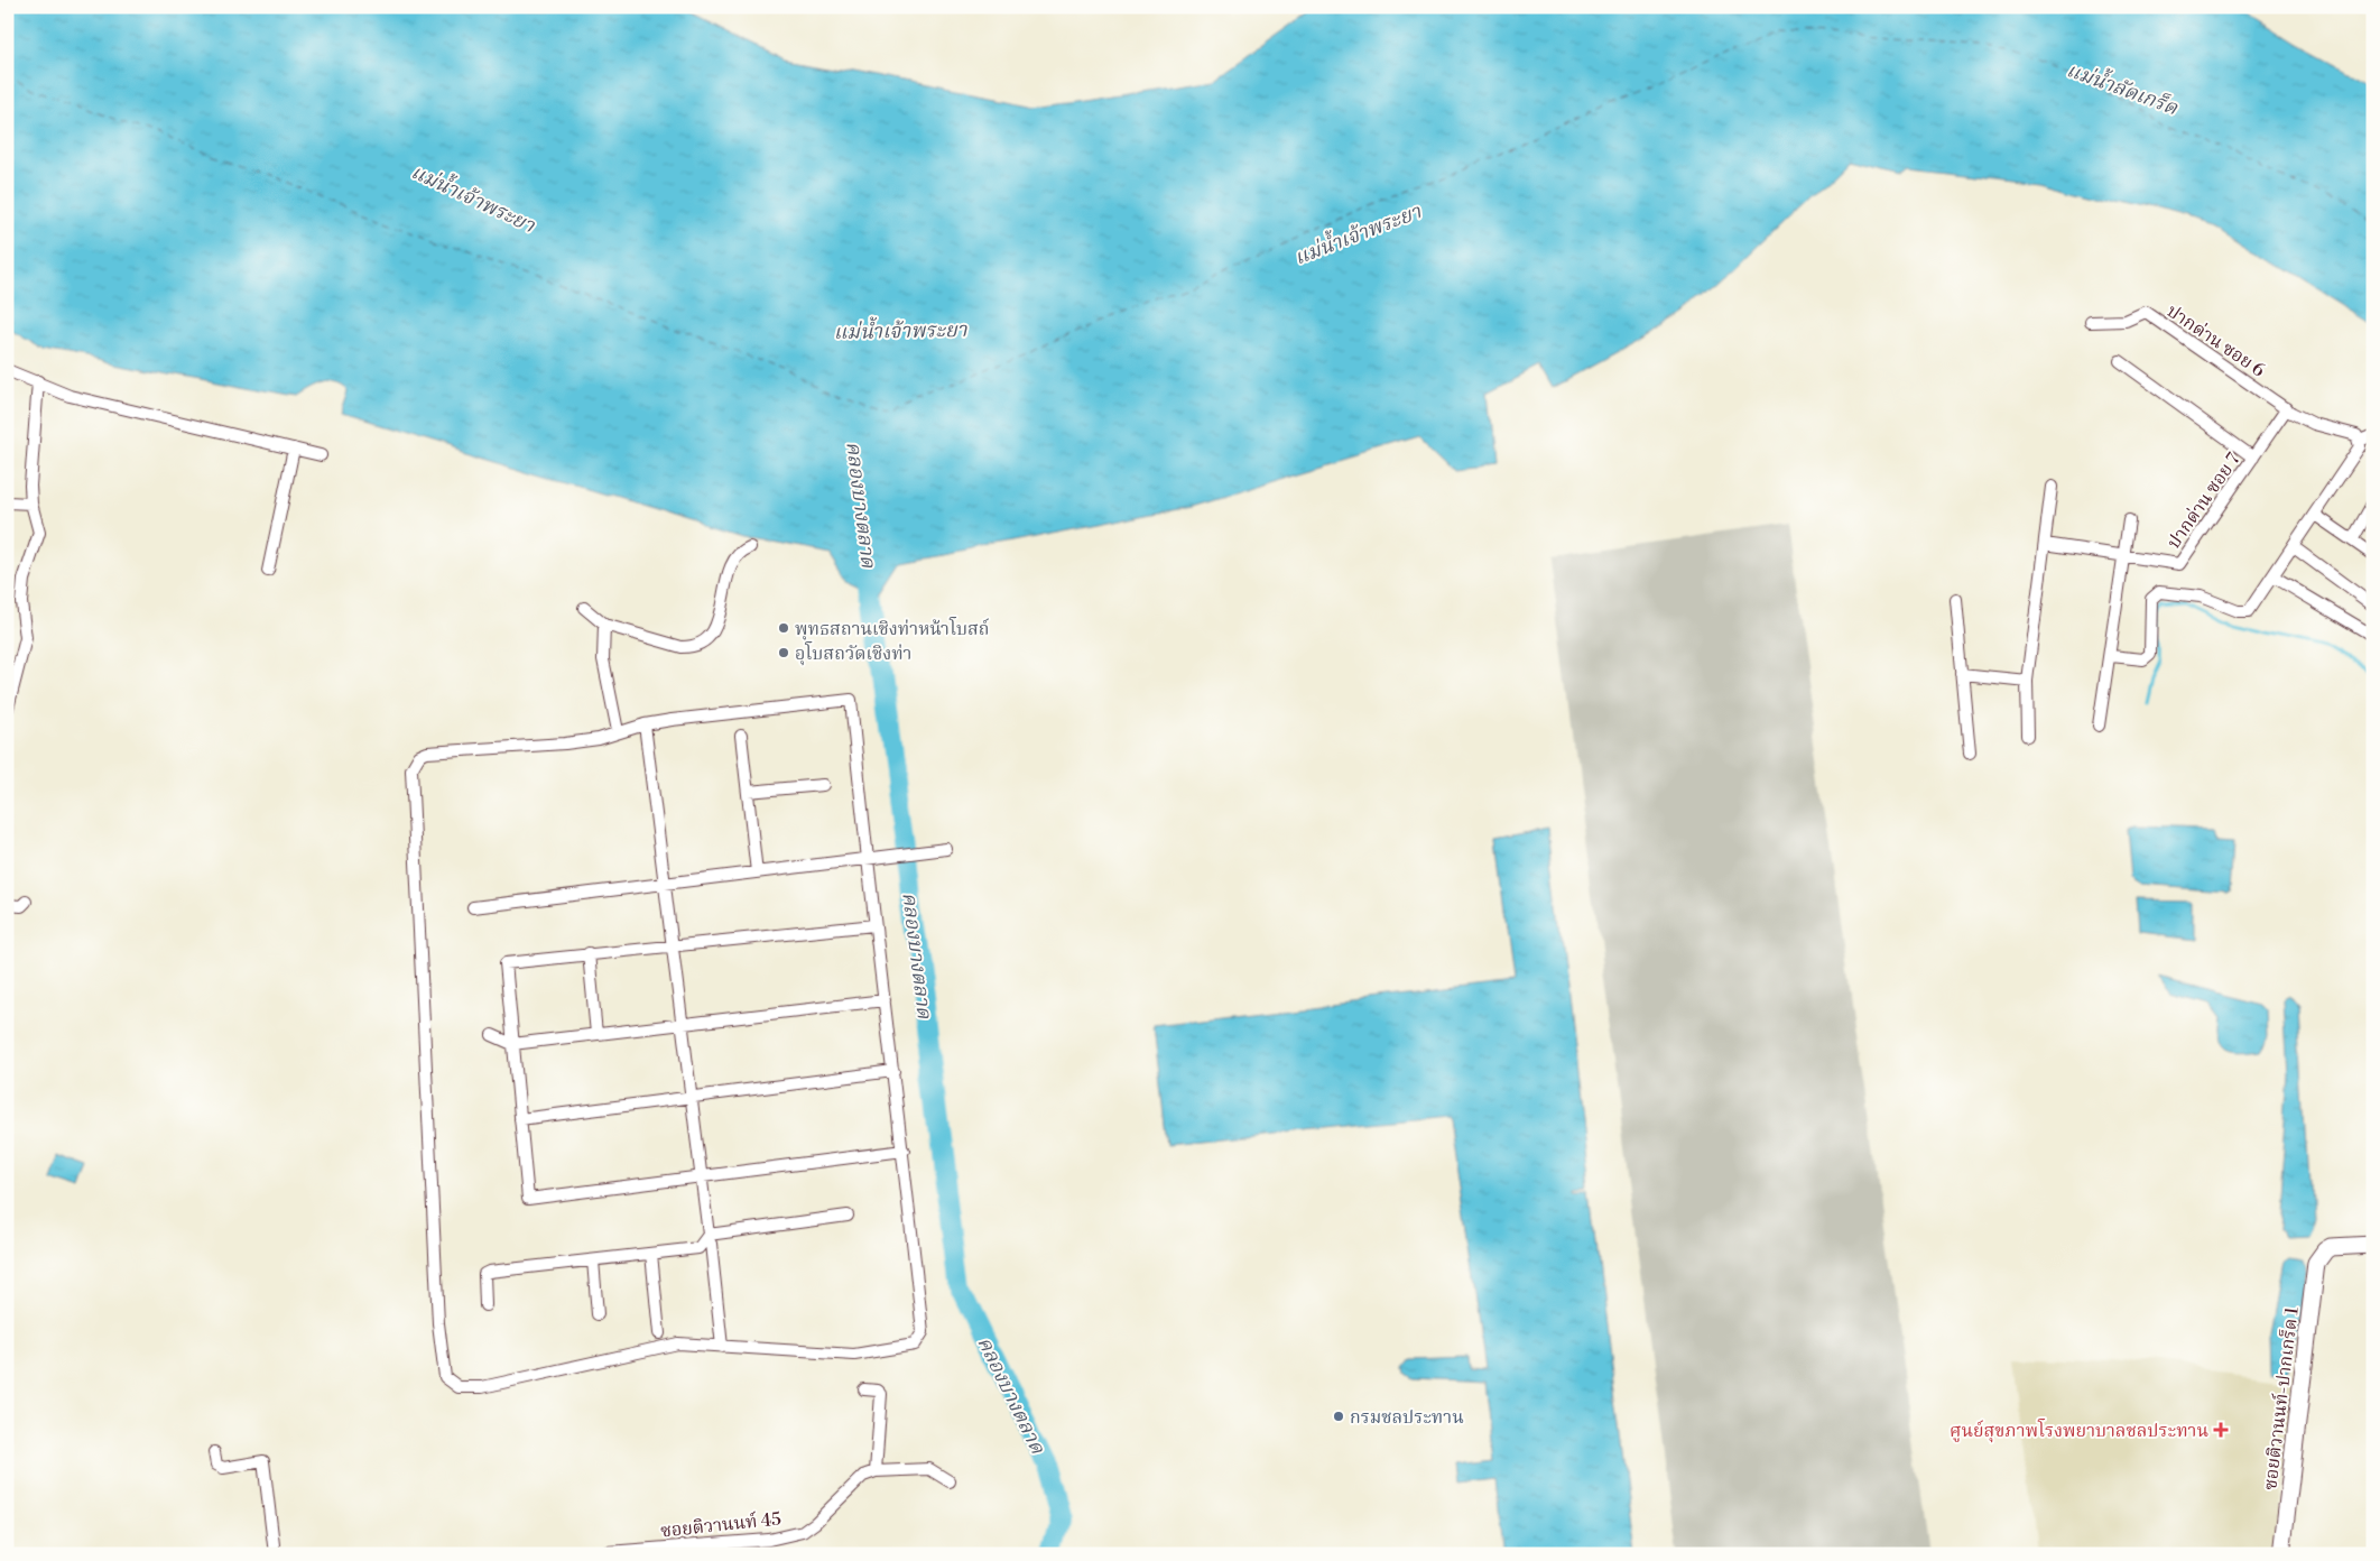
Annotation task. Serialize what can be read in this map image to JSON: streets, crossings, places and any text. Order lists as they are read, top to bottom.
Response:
{
  "streets": {
    "street": [
      "ปากด่าน ซอย 6",
      "ปากด่าน ซอย 7",
      "ซอยติวานนท์-ปากเกร็ด 1",
      "ซอยติวานนท์ 45"
    ]
  },
  "crossings": [
    ["ปากด่าน ซอย 6", "ปากด่าน ซอย 7"]
  ],
  "water": ["แม่น้ำลัดเกร็ด", "แม่น้ำเจ้าพระยา", "คลองบางตลาด"],
  "places": {
    "other": ["พุทธสถานเชิงท่าหน้าโบสถ์", "อุโบสถวัดเชิงท่า", "กรมชลประทาน"],
    "health": ["ศูนย์สุขภาพโรงพยาบาลชลประทาน"]
  }
}
